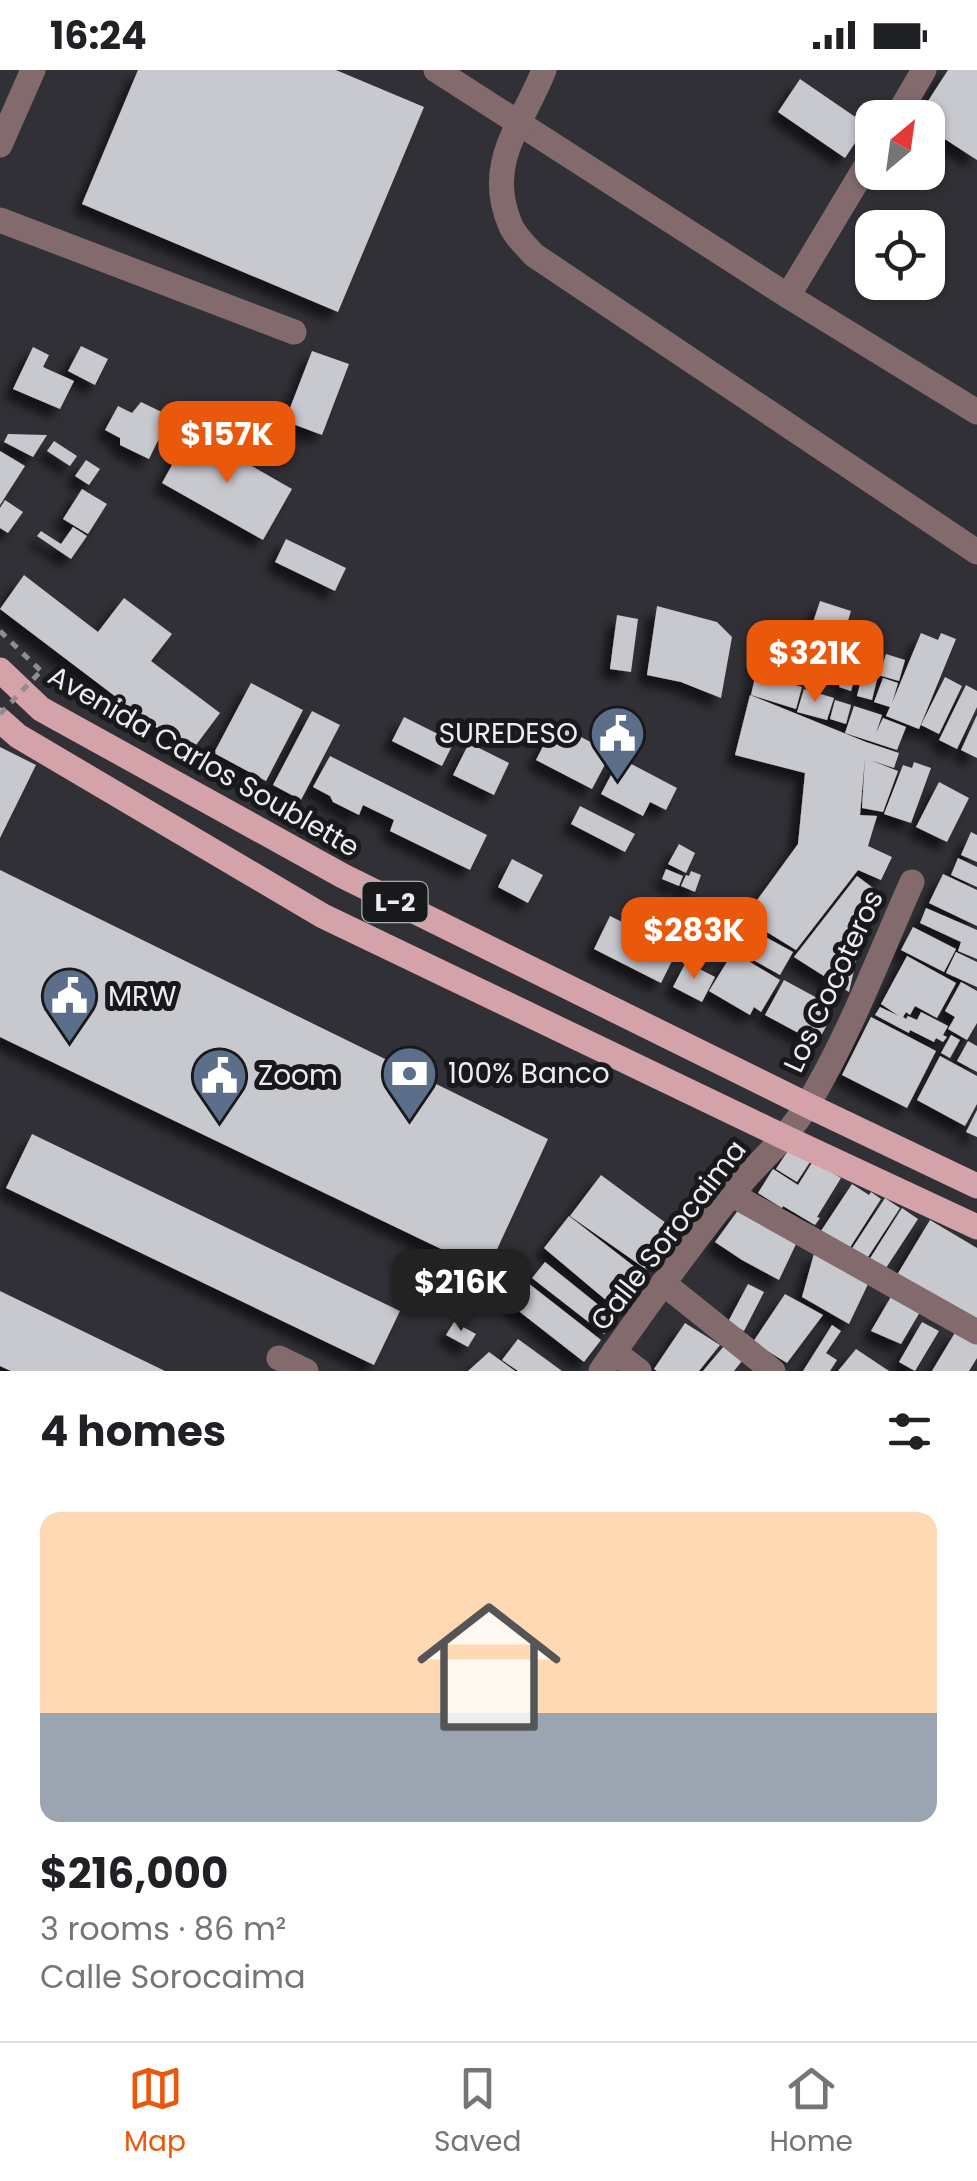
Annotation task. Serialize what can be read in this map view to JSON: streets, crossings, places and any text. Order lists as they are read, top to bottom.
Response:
{
  "streets": {
    "main road": ["Avenida Carlos Soublette", "L-2"],
    "street": ["Los Cocoteros", "Calle Sorocaima"]
  },
  "crossings": [
    ["Avenida Carlos Soublette", "Los Cocoteros"],
    ["L-2", "Los Cocoteros"],
    ["L-2", "Calle Sorocaima"],
    ["Los Cocoteros", "Calle Sorocaima"]
  ],
  "places": {
    "public building": ["SUREDESO", "MRW", "Zoom"],
    "bank": ["100% Banco"]
  },
  "north": "top right",
  "page": {
    "status": "16:24",
    "price": [
      "$157K",
      "$321K",
      "$283K",
      "$216K"
    ],
    "heading": "4 homes",
    "list": [
      {
        "name": "$216,000",
        "note": "3 rooms · 86 m² · Calle Sorocaima"
      }
    ],
    "tabs": ["Map", "Saved", "Home"]
  }
}
